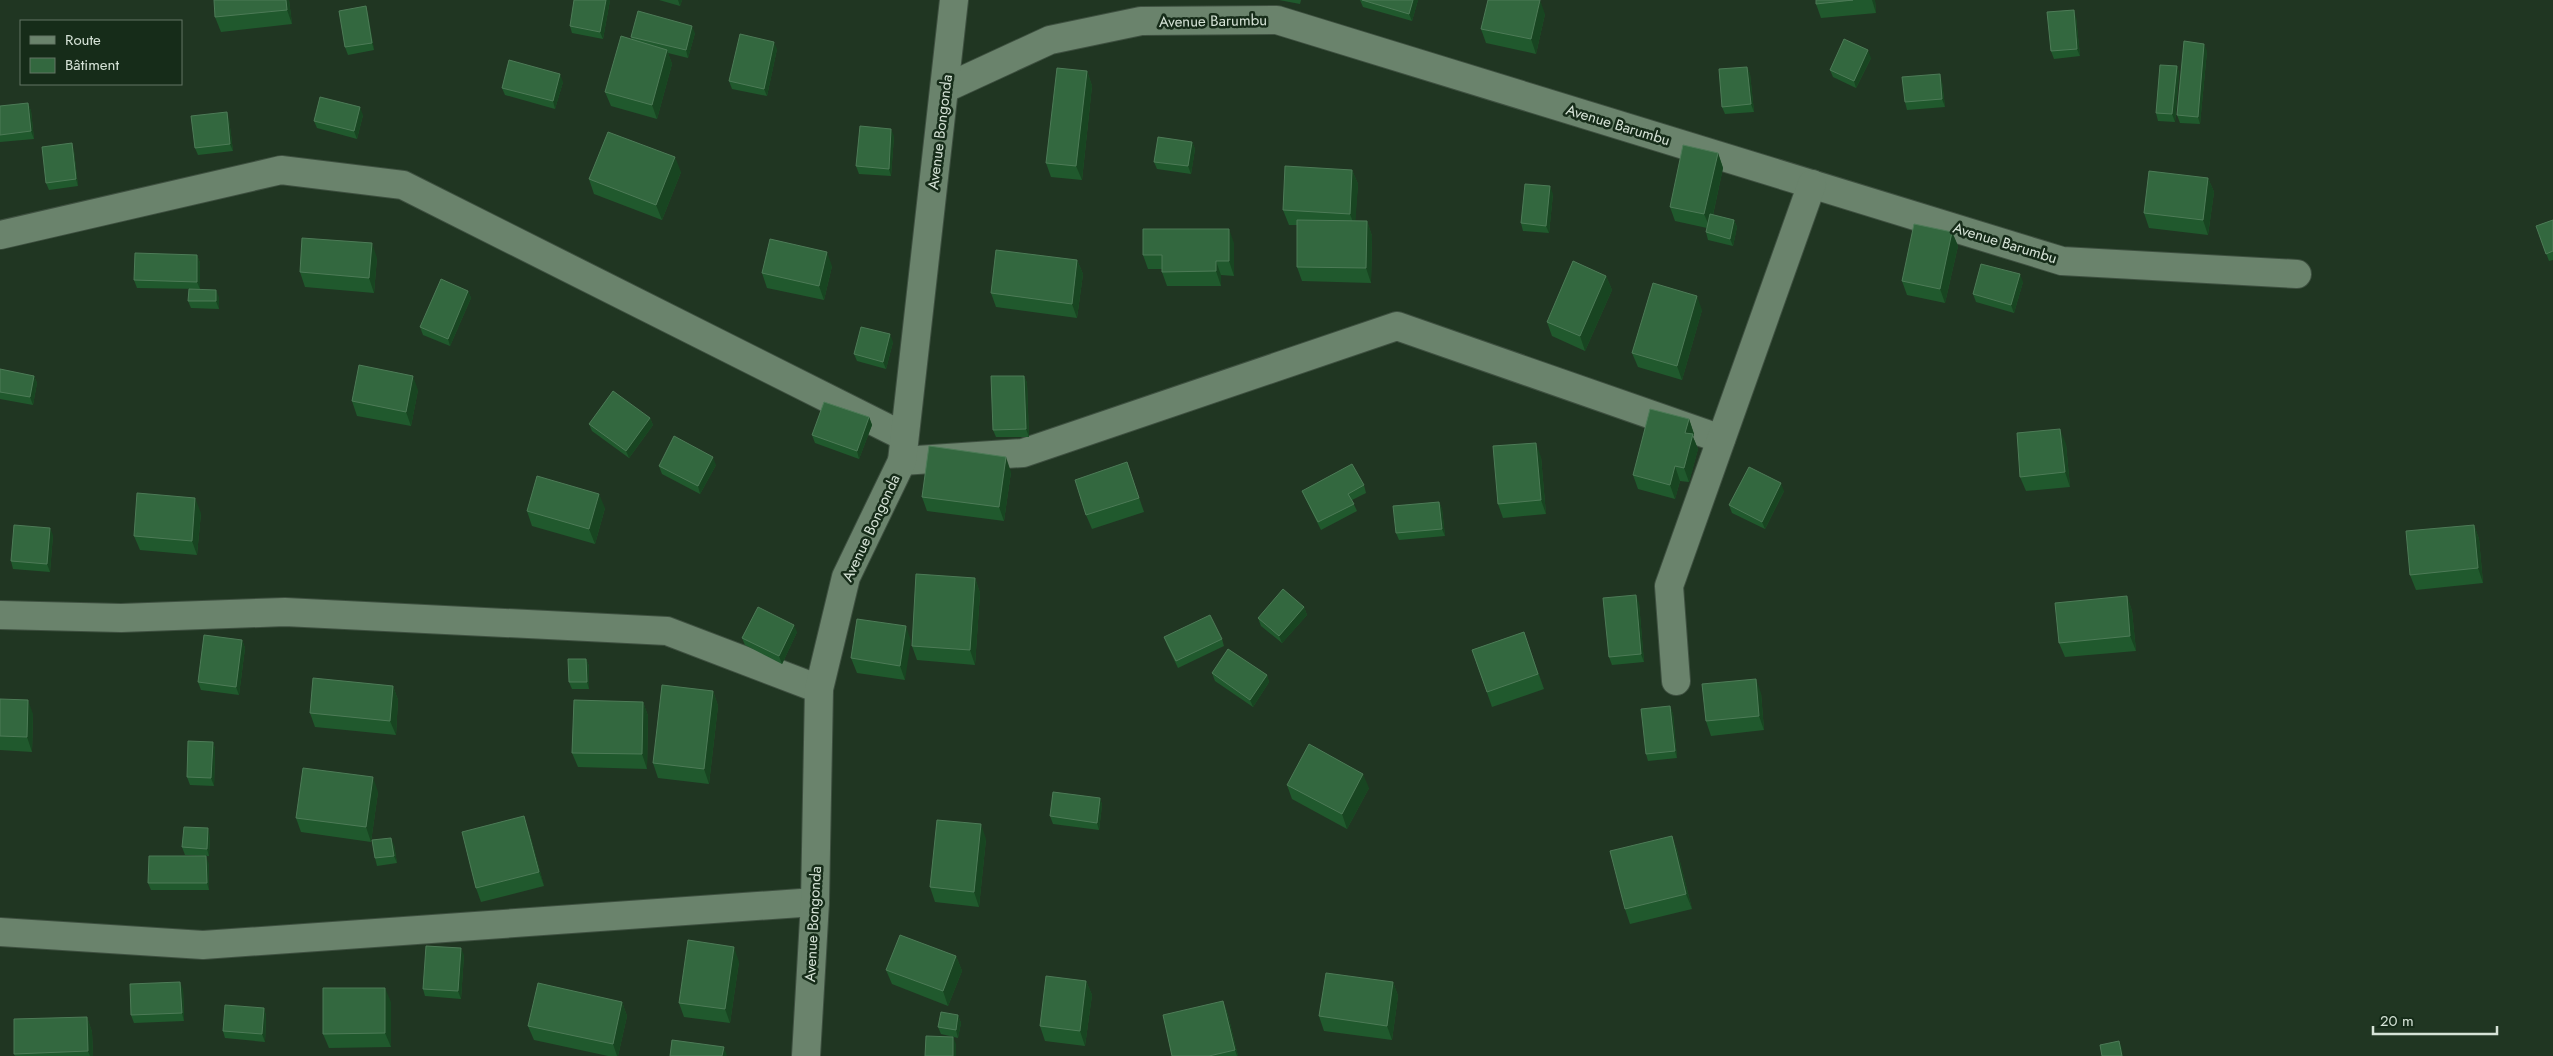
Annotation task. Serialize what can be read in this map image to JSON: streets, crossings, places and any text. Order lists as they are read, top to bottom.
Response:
{
  "streets": {
    "street": ["Avenue Barumbu", "Avenue Bongonda"]
  },
  "crossings": [
    ["Avenue Barumbu", "Avenue Bongonda"]
  ],
  "legend": ["Route", "Bâtiment"],
  "scale_bar": "20 m"
}
